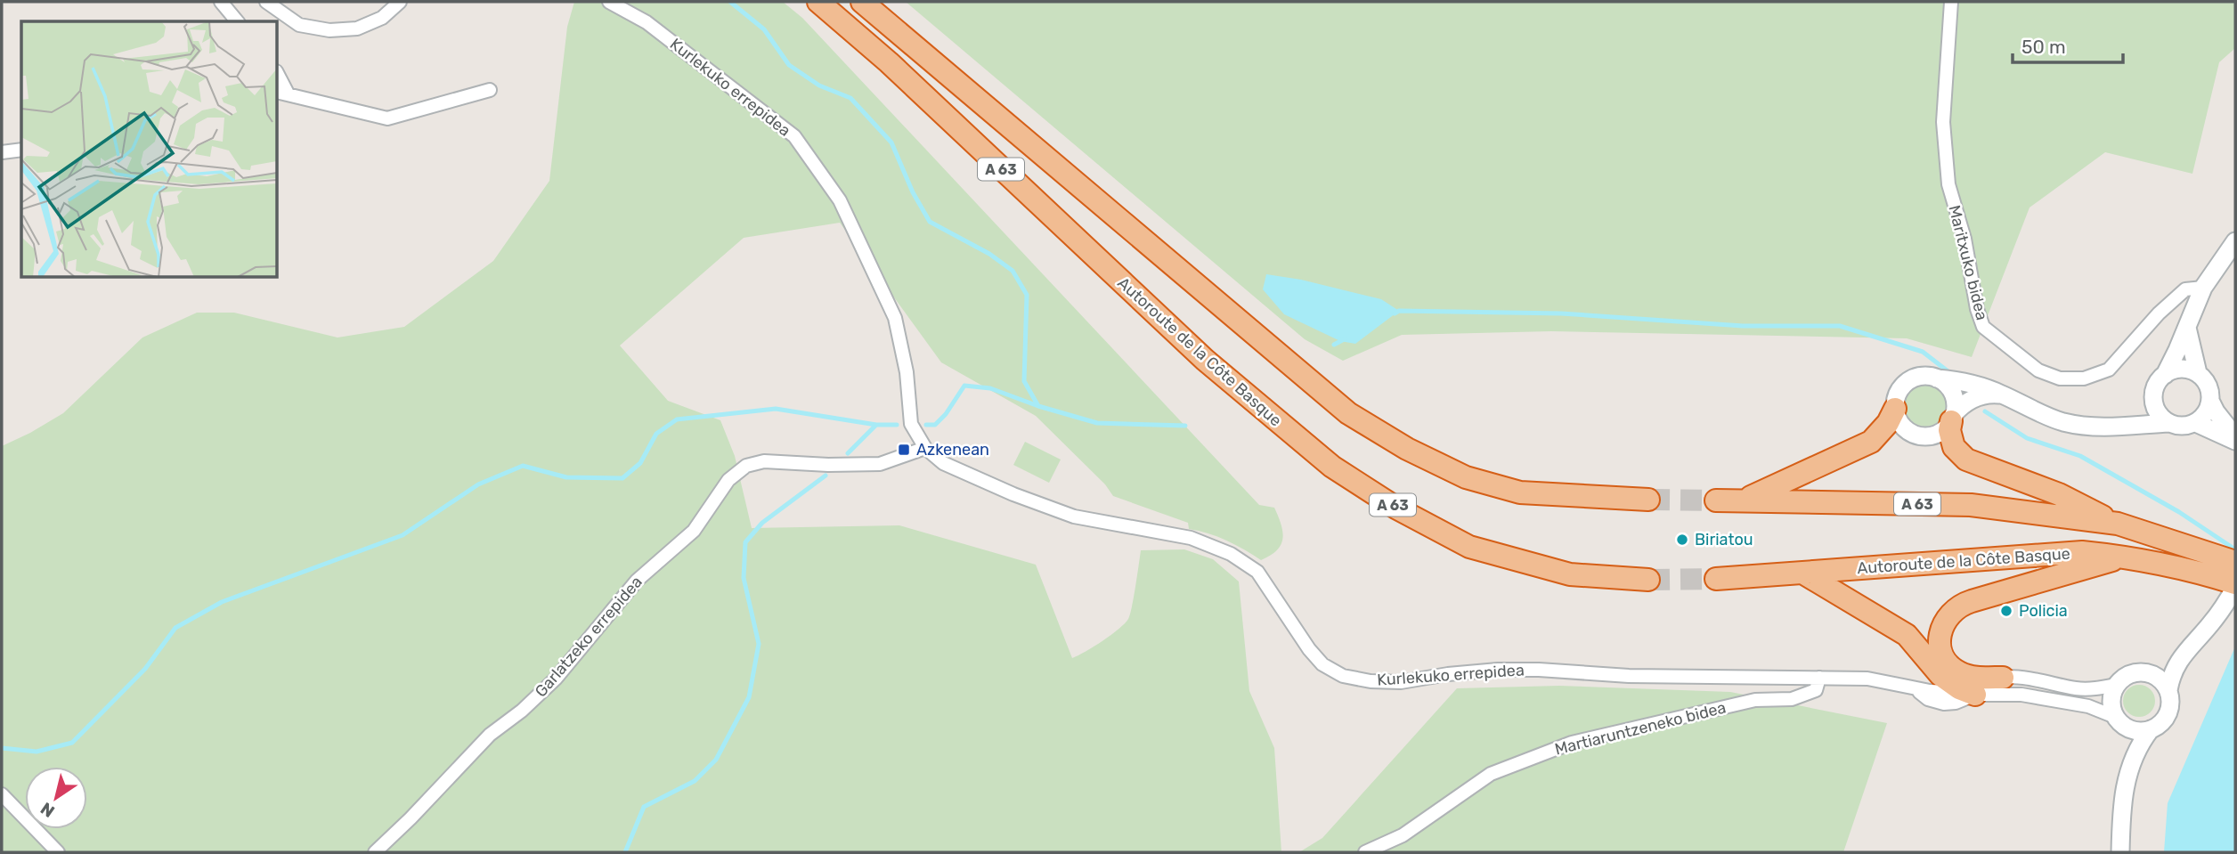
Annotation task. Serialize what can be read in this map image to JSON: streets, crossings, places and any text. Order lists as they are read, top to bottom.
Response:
{
  "streets": {
    "highway": ["A 63", "Autoroute de la Côte Basque"],
    "street": [
      "Kurlekuko errepidea",
      "Maritxuko bidea",
      "Garlatzeko errepidea",
      "Martiaruntzeneko bidea"
    ]
  },
  "crossings": [
    ["Kurlekuko errepidea", "Garlatzeko errepidea"],
    ["Kurlekuko errepidea", "Martiaruntzeneko bidea"],
    ["A 63", "Autoroute de la Côte Basque"]
  ],
  "places": {
    "transit": ["Azkenean"],
    "other": ["Biriatou", "Policia"]
  },
  "scale_bar": "50 m",
  "north": "bottom left"
}
